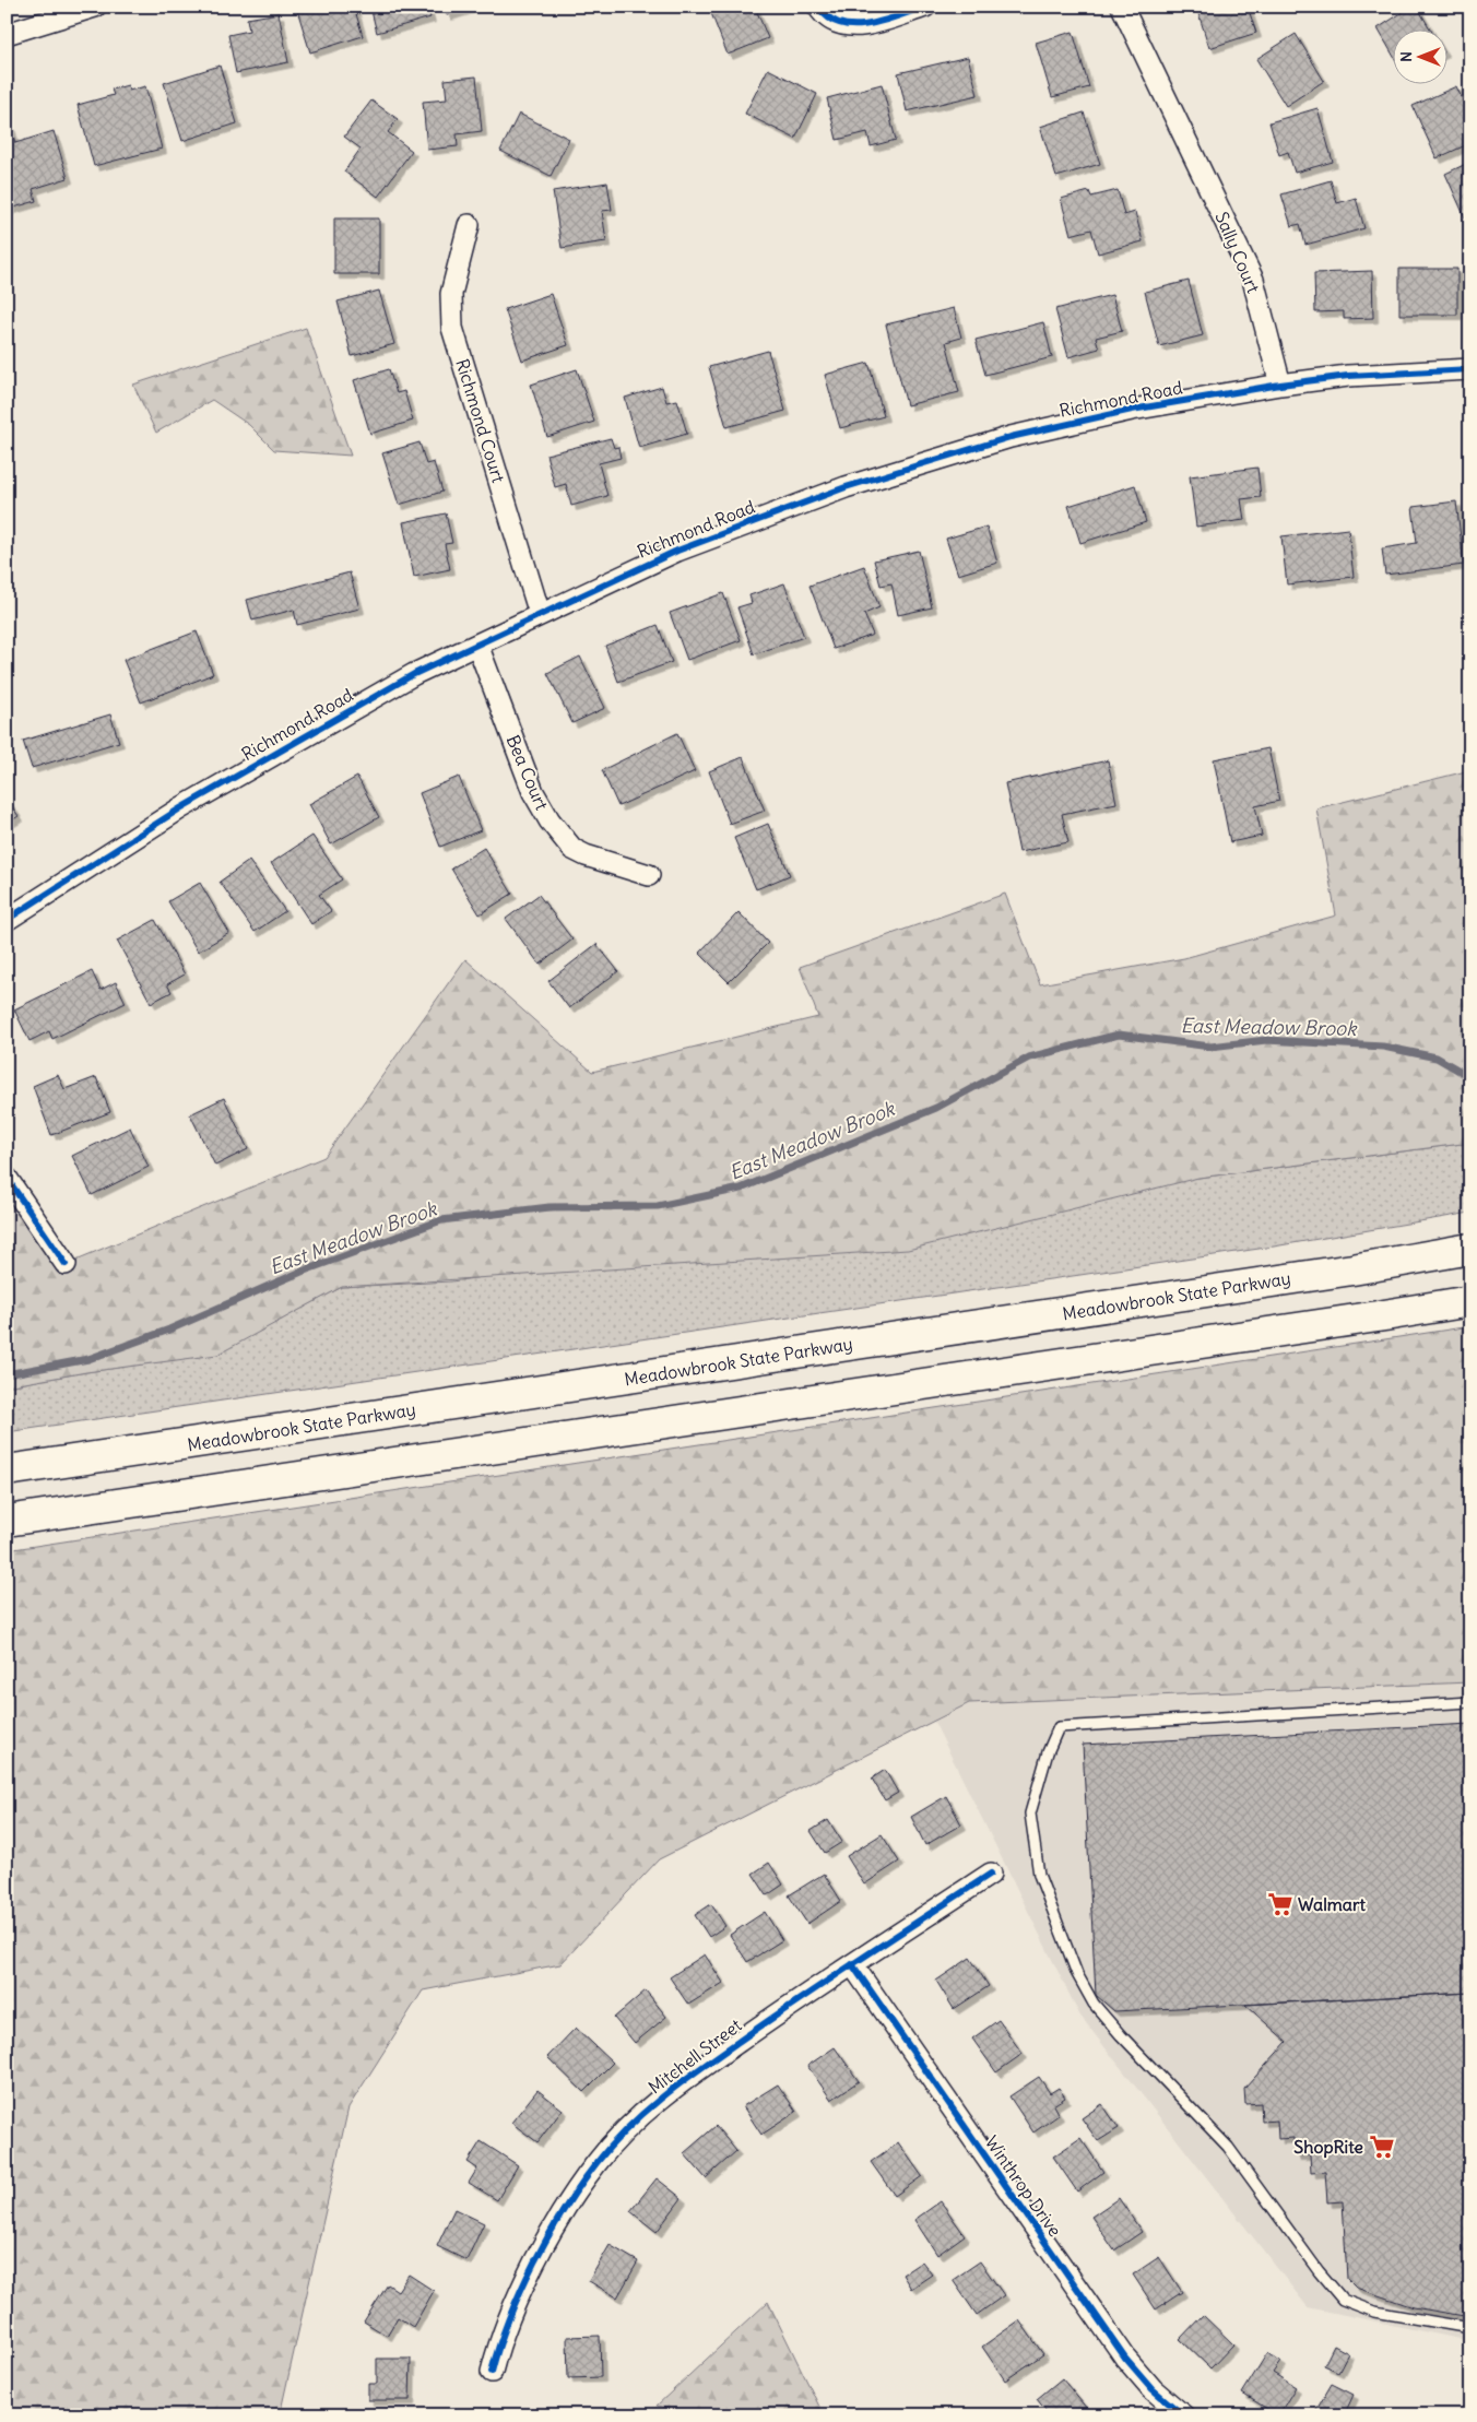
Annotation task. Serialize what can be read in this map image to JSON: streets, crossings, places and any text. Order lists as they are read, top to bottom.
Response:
{
  "streets": {
    "highway": ["Meadowbrook State Parkway"],
    "street": [
      "Sally Court",
      "Richmond Road",
      "Richmond Court",
      "Bea Court",
      "Mitchell Street",
      "Winthrop Drive"
    ]
  },
  "crossings": [
    ["Sally Court", "Richmond Road"],
    ["Richmond Road", "Richmond Court"],
    ["Richmond Road", "Bea Court"],
    ["Mitchell Street", "Winthrop Drive"]
  ],
  "water": ["East Meadow Brook"],
  "places": {
    "supermarket": ["Walmart", "ShopRite"]
  },
  "north": "left"
}
